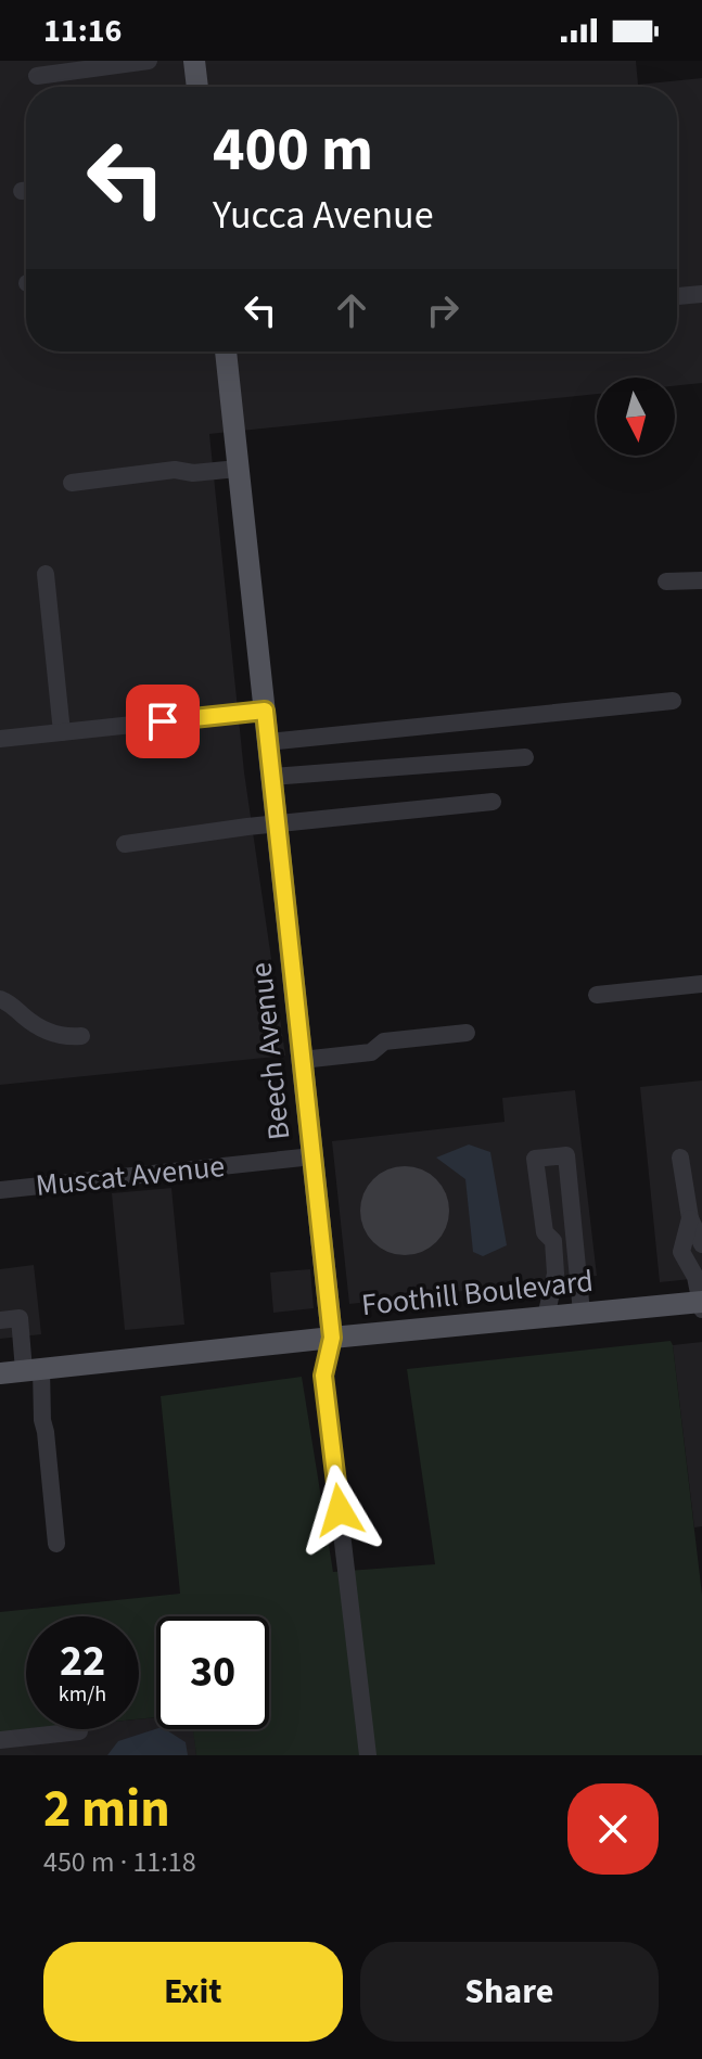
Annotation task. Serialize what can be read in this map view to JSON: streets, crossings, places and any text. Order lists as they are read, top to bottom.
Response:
{
  "streets": {
    "main road": ["Beech Avenue", "Foothill Boulevard"],
    "street": ["Muscat Avenue"]
  },
  "crossings": [
    ["Beech Avenue", "Muscat Avenue"],
    ["Beech Avenue", "Foothill Boulevard"]
  ],
  "north": "bottom",
  "page": {
    "status": "11:16",
    "turn": ["400 m", "Yucca Avenue"],
    "speed": "22 km/h",
    "limit": "30",
    "heading": ["2 min", "450 m · 11:18"],
    "buttons": ["Exit", "Share"]
  }
}
